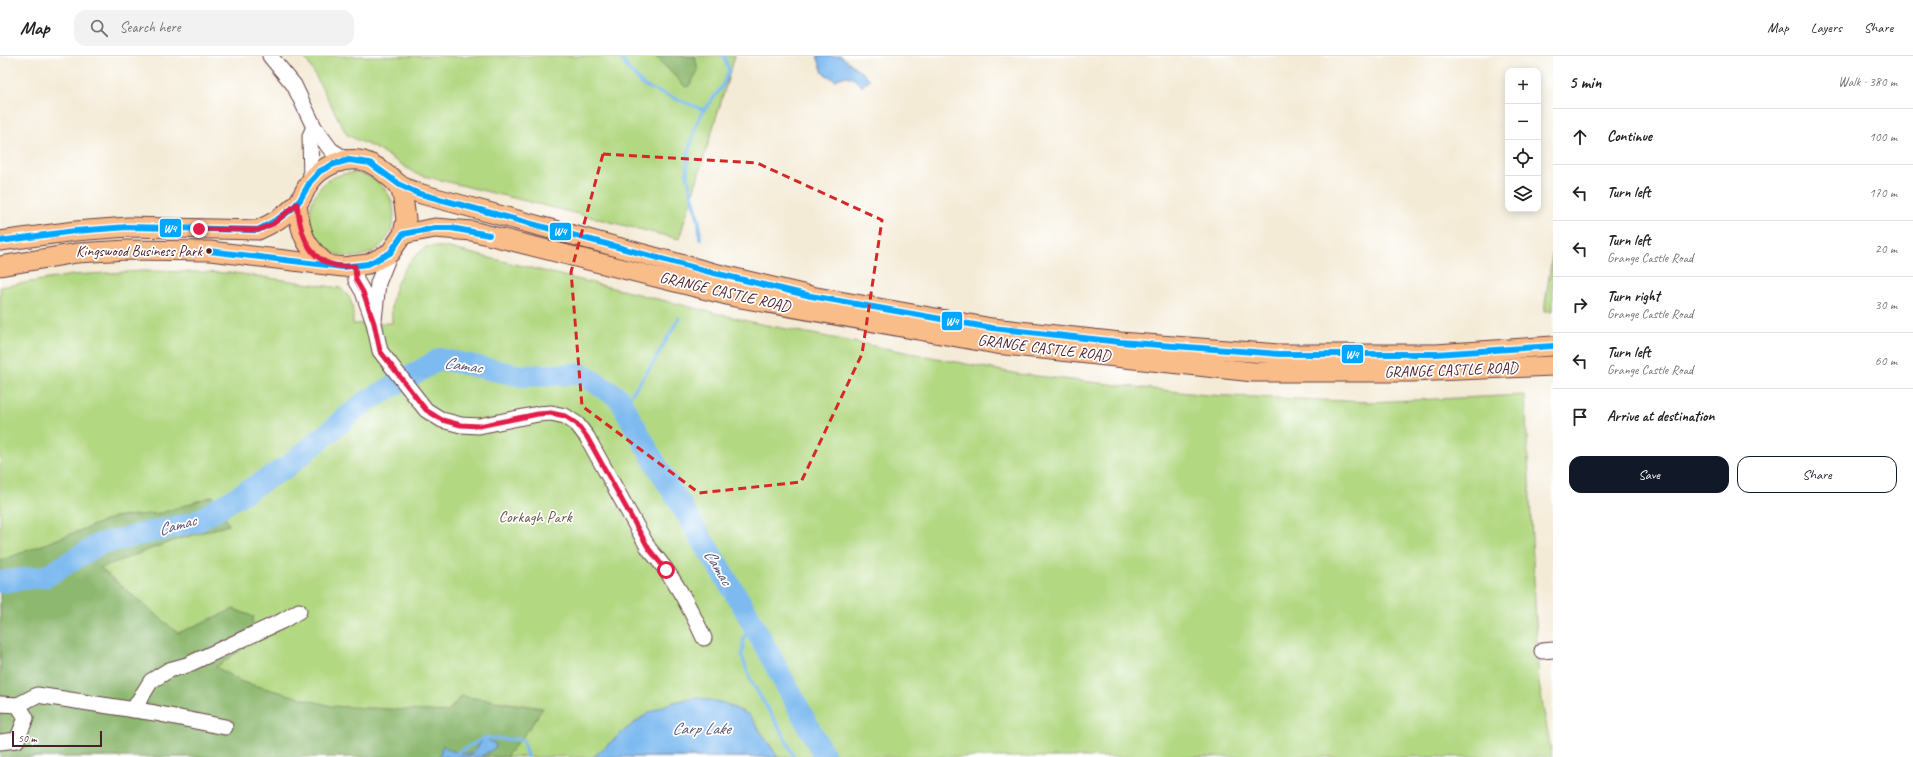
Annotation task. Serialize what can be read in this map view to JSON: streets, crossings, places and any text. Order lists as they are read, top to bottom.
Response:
{
  "streets": {
    "main road": ["GRANGE CASTLE ROAD"]
  },
  "water": ["Camac", "Carp Lake"],
  "parks": ["Corkagh Park"],
  "places": ["Kingswood Business Park"],
  "lines": ["transit line W4"],
  "scale_bar": "50 m",
  "page": {
    "header": "Map",
    "search": "Search here",
    "nav": ["Map", "Layers", "Share"],
    "heading": ["5 min", "Walk · 380 m"],
    "map_buttons": ["+", "−"],
    "list": [
      ["Continue", "100 m"],
      ["Turn left", "170 m"],
      ["Turn left", "Grange Castle Road", "20 m"],
      ["Turn right", "Grange Castle Road", "30 m"],
      ["Turn left", "Grange Castle Road", "60 m"],
      "Arrive at destination"
    ],
    "buttons": ["Save", "Share"],
    "scale": "50 m"
  }
}
